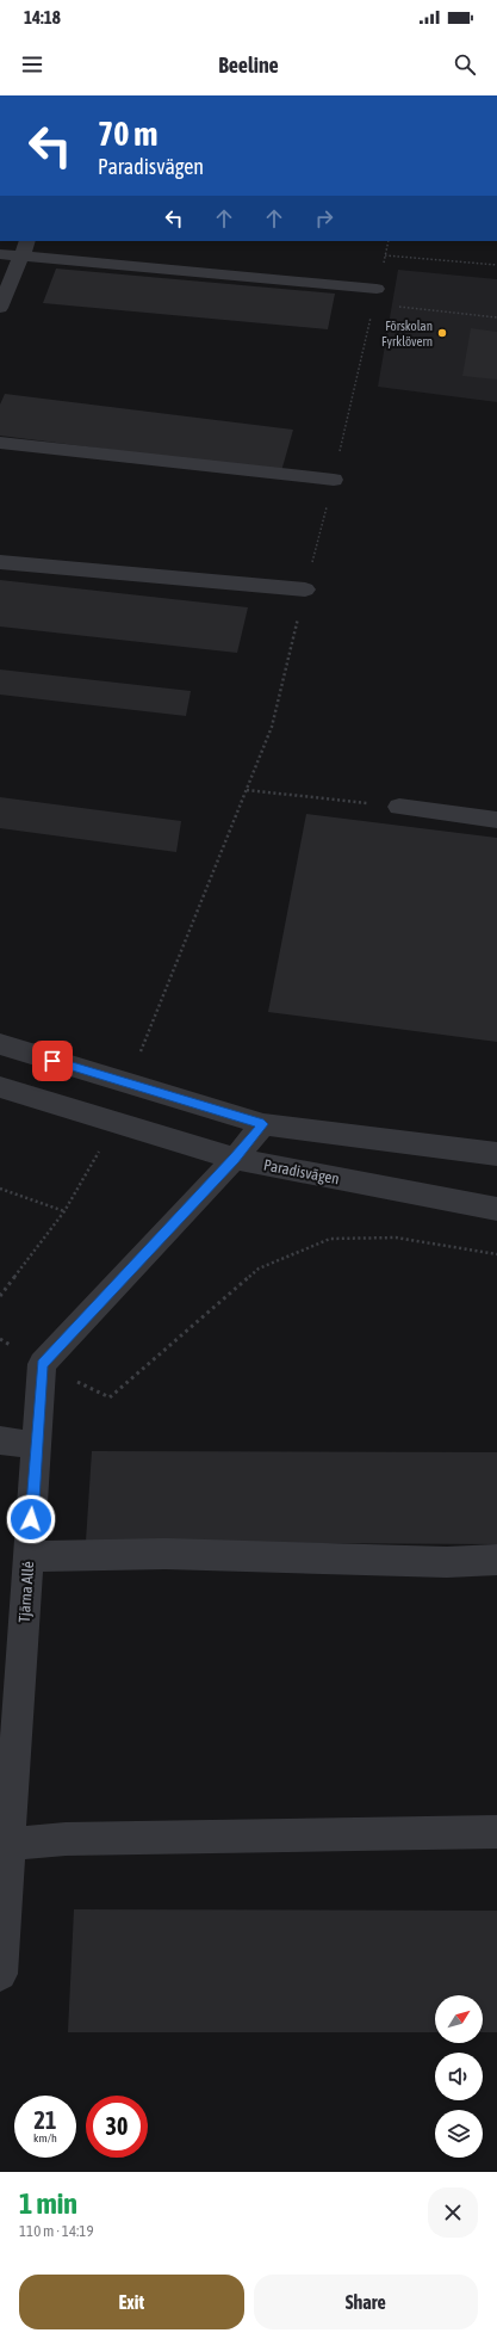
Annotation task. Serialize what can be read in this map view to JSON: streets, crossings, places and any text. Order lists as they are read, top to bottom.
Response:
{
  "streets": {
    "street": ["Paradisvägen", "Tjärna Allé"]
  },
  "places": ["Förskolan Fyrklövern"],
  "north": "top right",
  "page": {
    "status": "14:18",
    "header": "Beeline",
    "turn": ["70 m", "Paradisvägen"],
    "speed": "21 km/h",
    "limit": "30",
    "heading": ["1 min", "110 m · 14:19"],
    "buttons": ["Exit", "Share"]
  }
}
